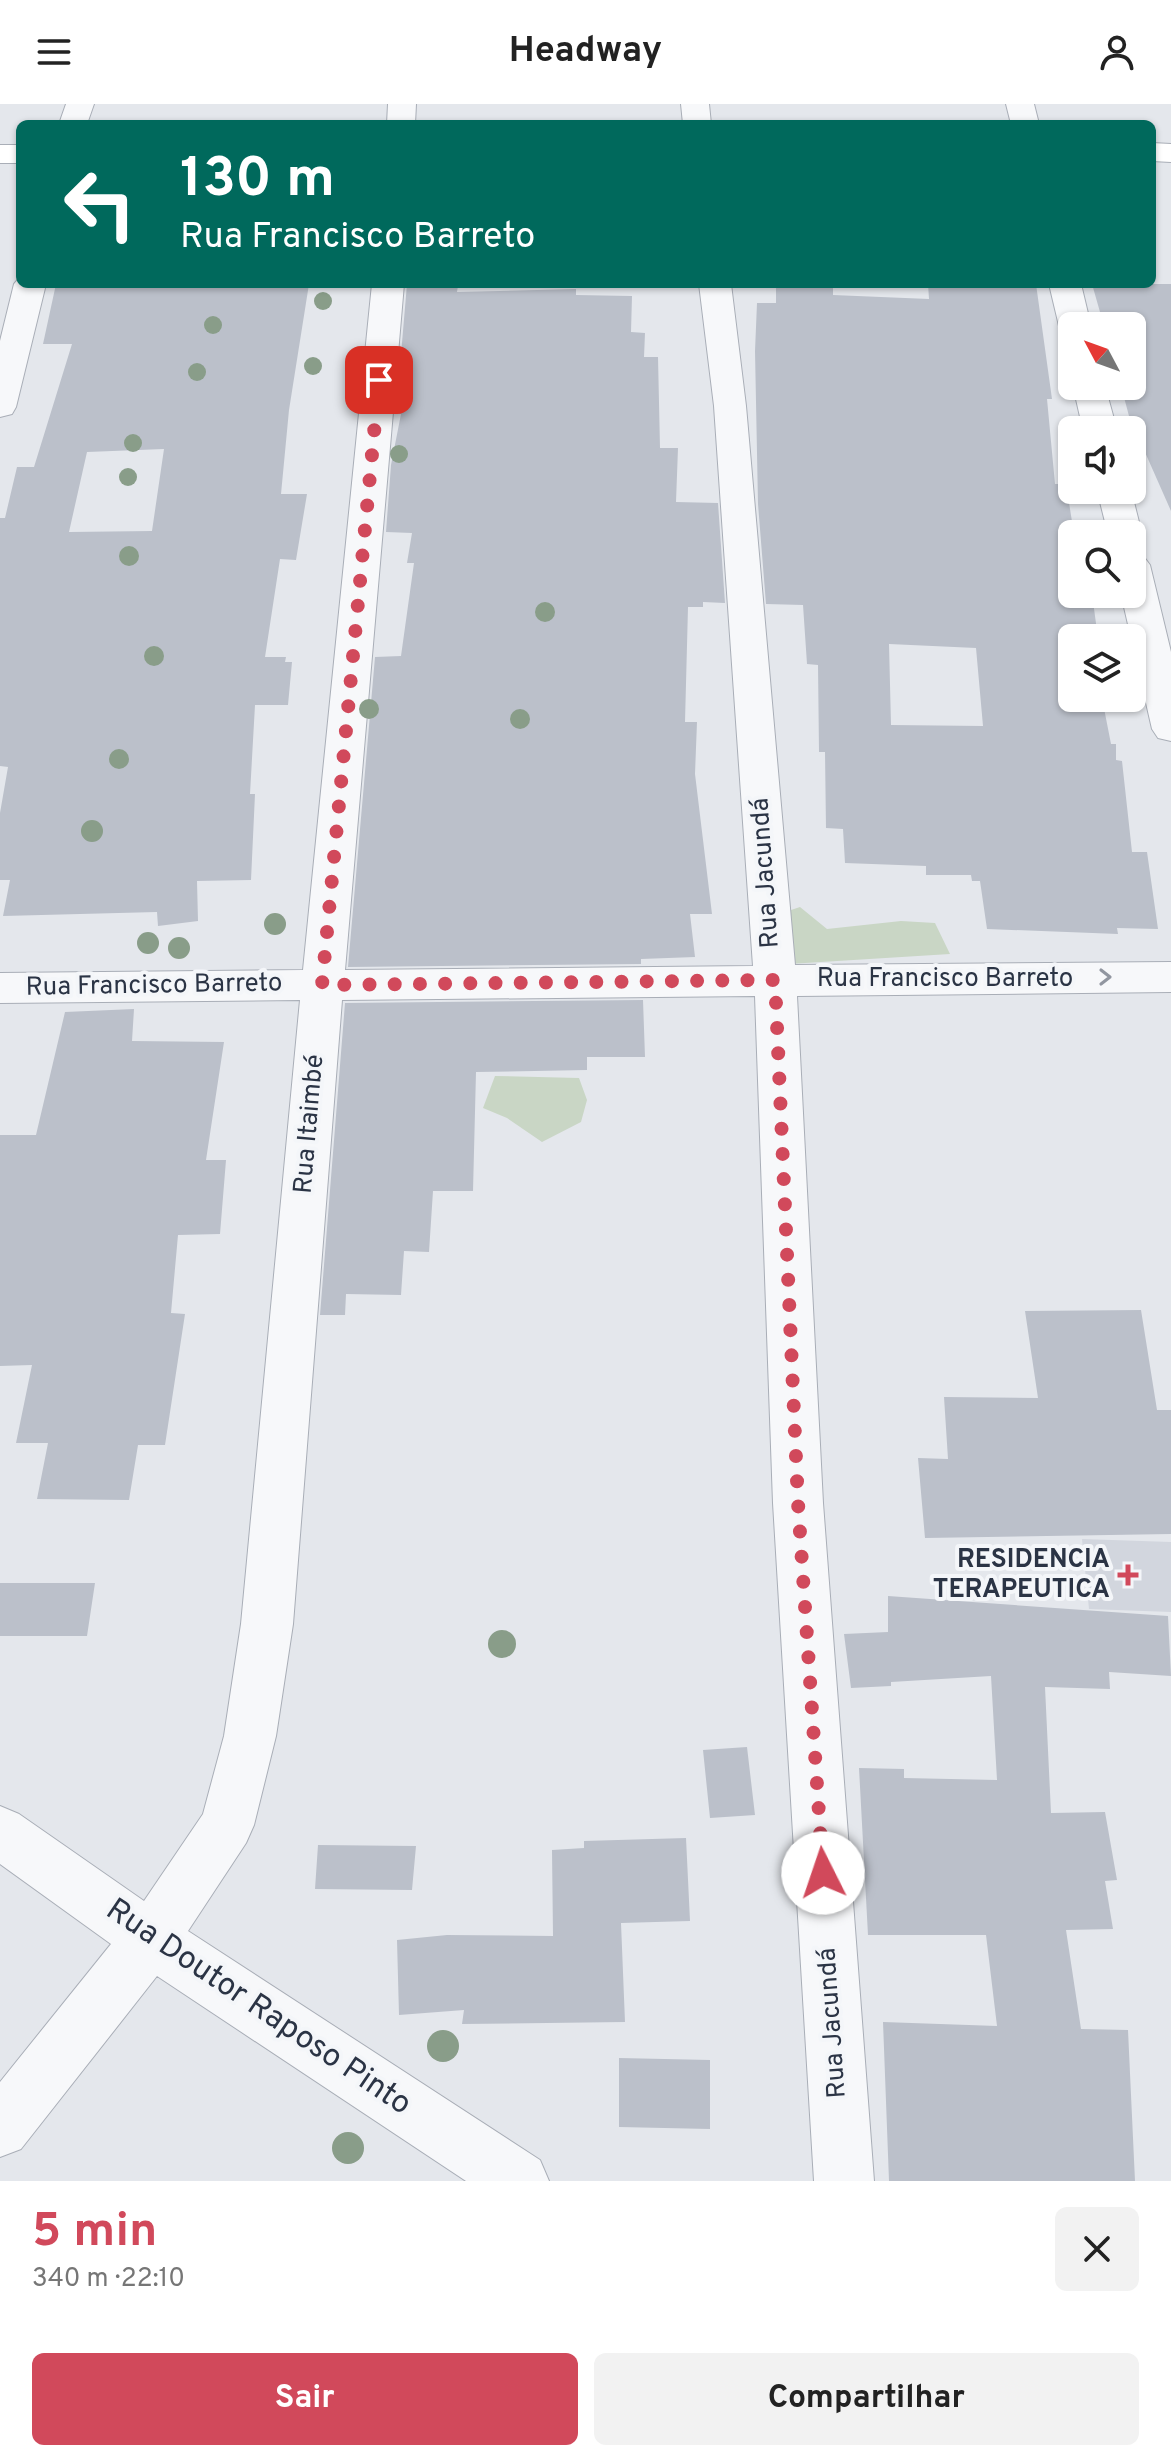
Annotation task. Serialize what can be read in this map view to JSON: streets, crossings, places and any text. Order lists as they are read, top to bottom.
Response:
{
  "streets": {
    "street": [
      "Rua Jacundá",
      "Rua Francisco Barreto",
      "Rua Itaimbé",
      "Rua Doutor Raposo Pinto"
    ]
  },
  "crossings": [
    ["Rua Jacundá", "Rua Francisco Barreto"],
    ["Rua Francisco Barreto", "Rua Itaimbé"],
    ["Rua Itaimbé", "Rua Doutor Raposo Pinto"]
  ],
  "places": {
    "health": ["RESIDENCIA TERAPEUTICA"]
  },
  "north": "top left",
  "page": {
    "header": "Headway",
    "turn": ["130 m", "Rua Francisco Barreto"],
    "heading": ["5 min", "340 m · 22:10"],
    "buttons": ["Sair", "Compartilhar"]
  }
}
